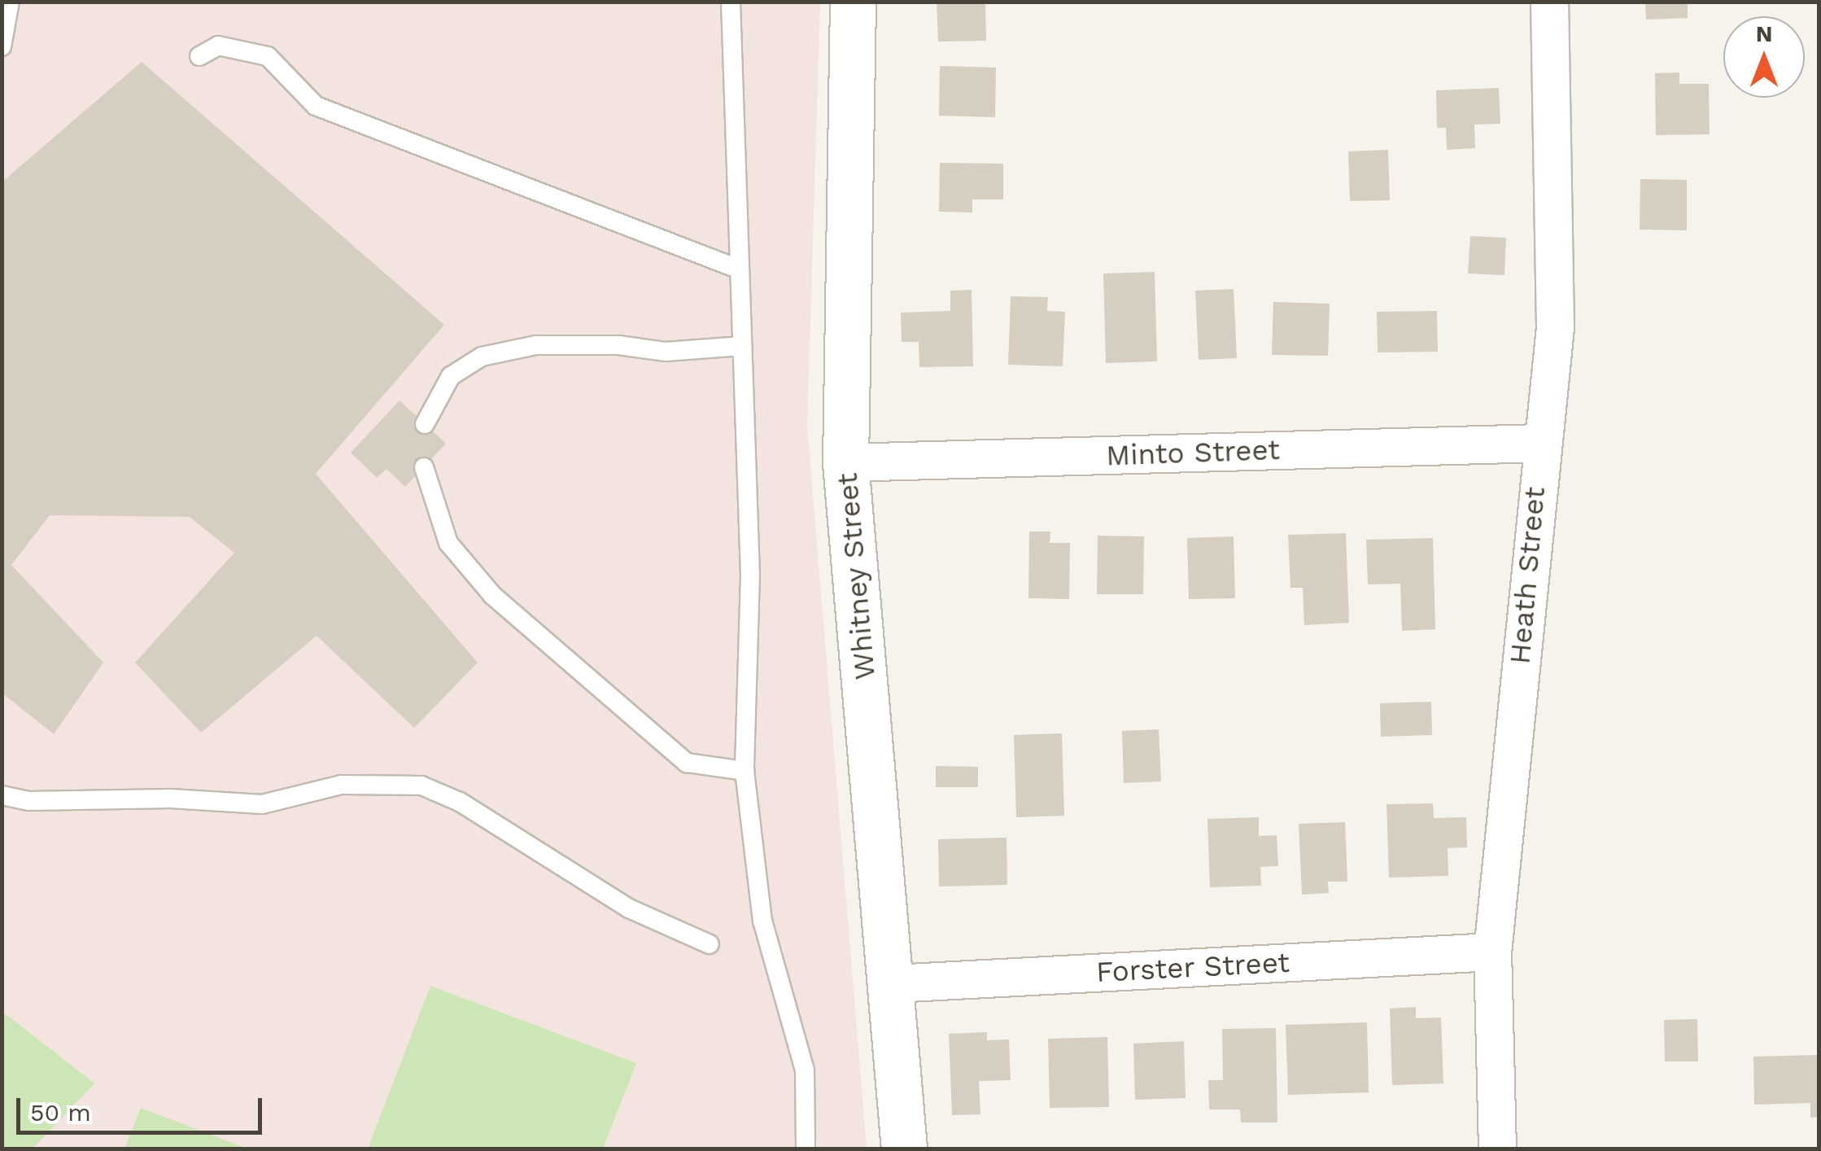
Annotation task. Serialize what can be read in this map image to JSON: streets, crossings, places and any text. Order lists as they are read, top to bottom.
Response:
{
  "streets": {
    "street": [
      "Minto Street",
      "Heath Street",
      "Whitney Street",
      "Forster Street"
    ]
  },
  "crossings": [
    ["Minto Street", "Heath Street"],
    ["Minto Street", "Whitney Street"],
    ["Heath Street", "Forster Street"],
    ["Whitney Street", "Forster Street"]
  ],
  "scale_bar": "50 m",
  "north": "top"
}
